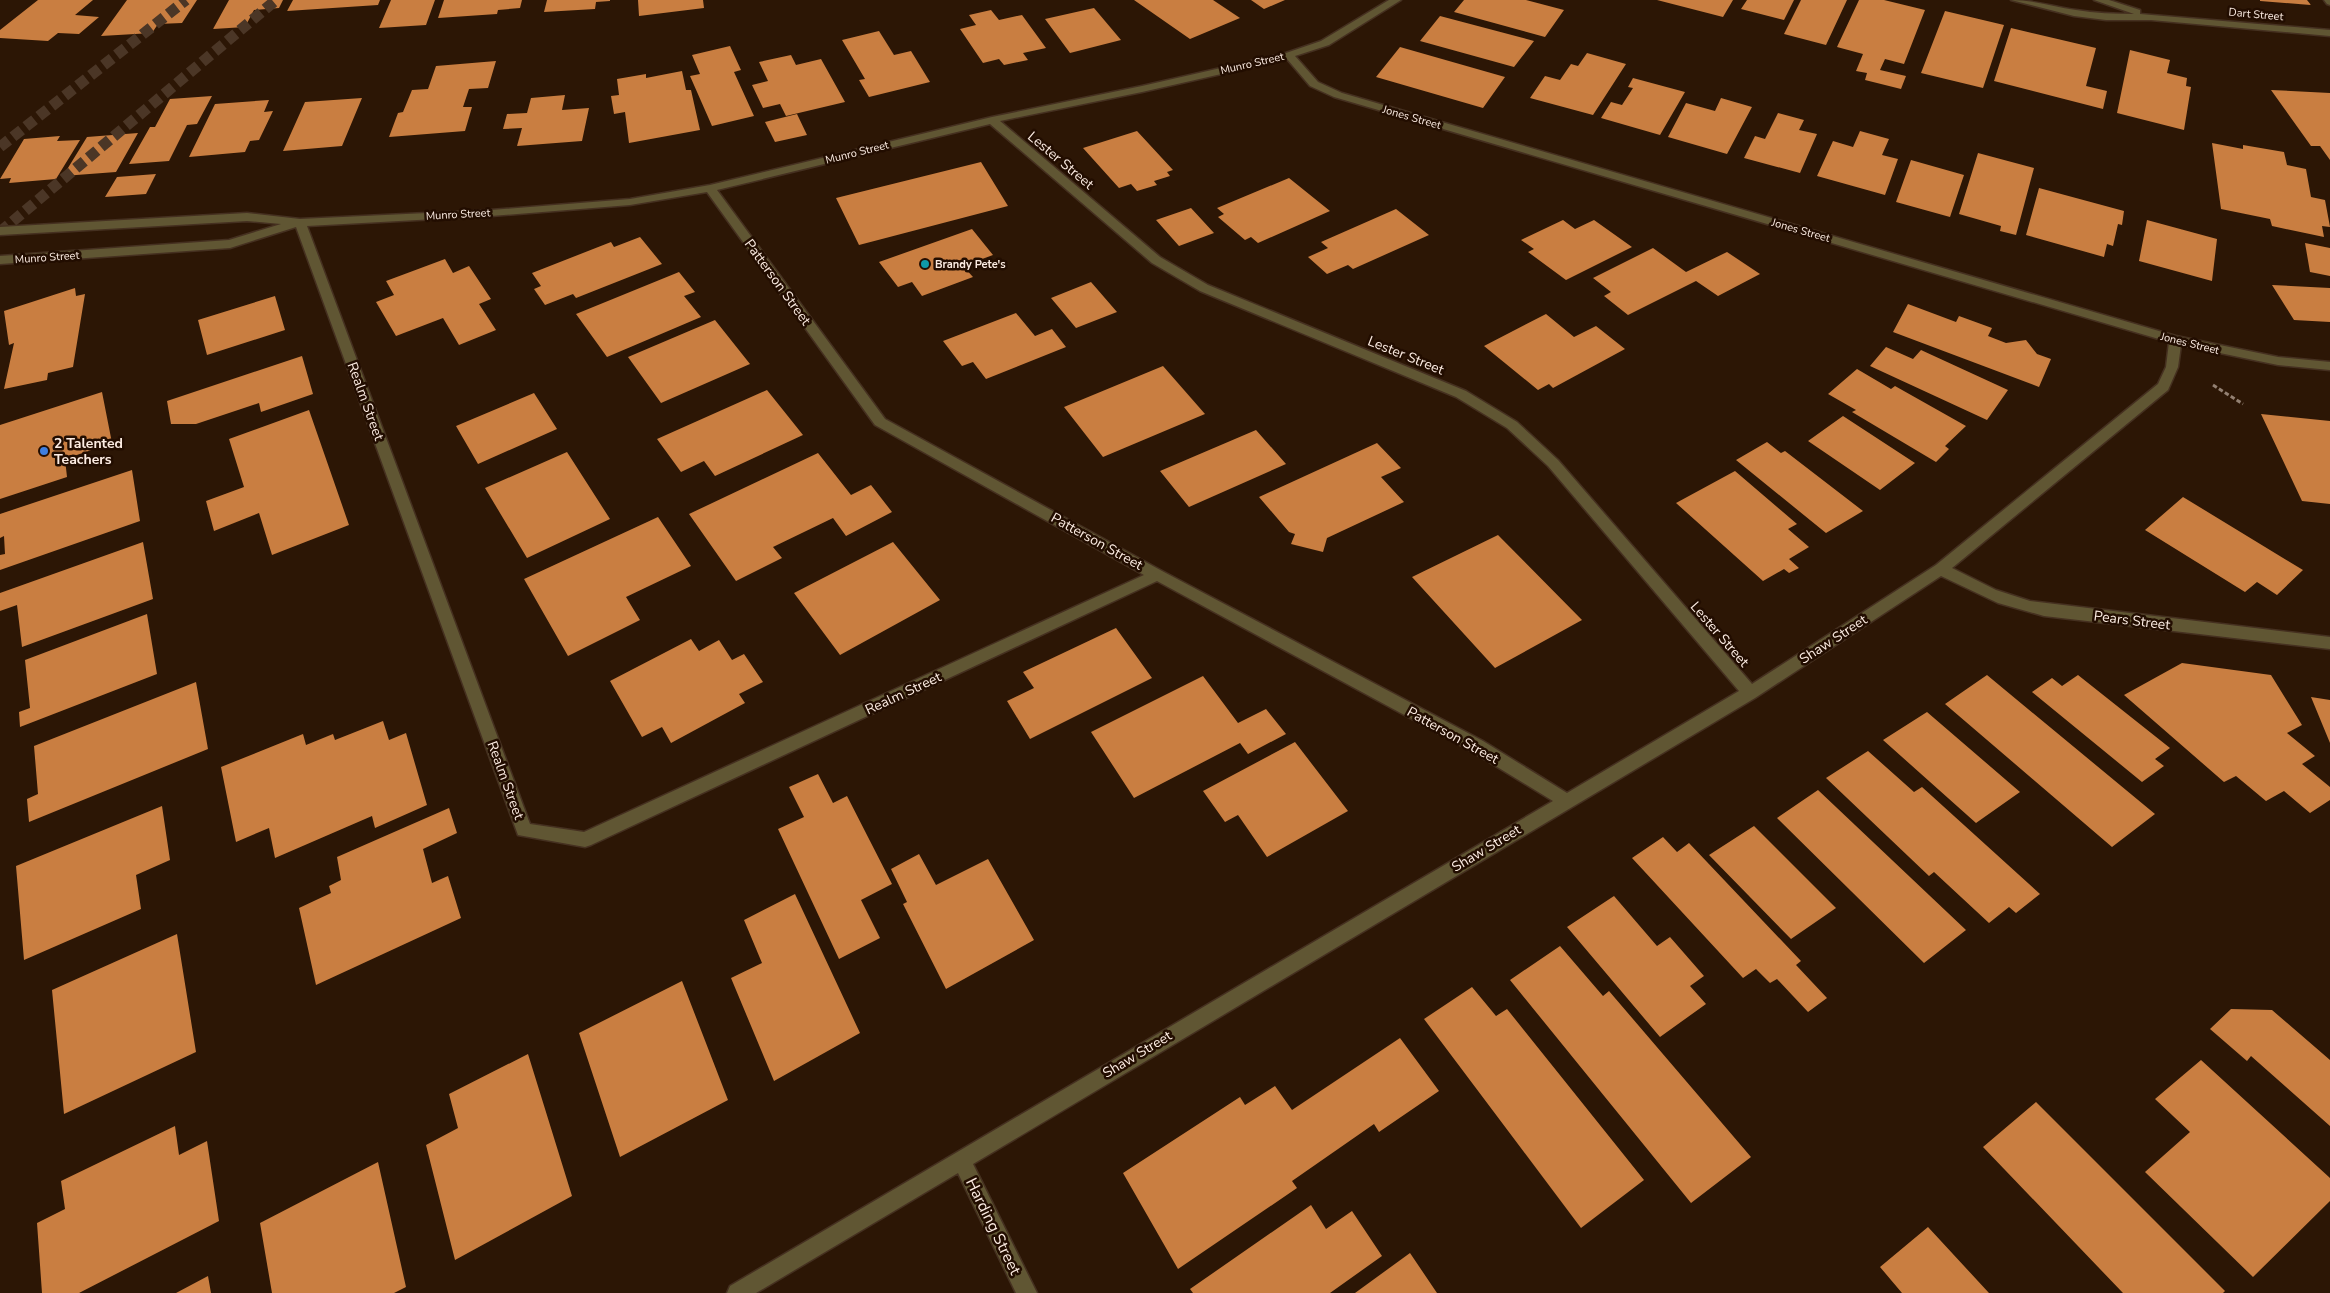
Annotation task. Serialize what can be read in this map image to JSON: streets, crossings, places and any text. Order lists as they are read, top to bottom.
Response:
{
  "streets": {
    "street": [
      "Dart Street",
      "Munro Street",
      "Jones Street",
      "Lester Street",
      "Patterson Street",
      "Realm Street",
      "Pears Street",
      "Shaw Street",
      "Harding Street"
    ]
  },
  "crossings": [
    ["Munro Street", "Jones Street"],
    ["Munro Street", "Lester Street"],
    ["Munro Street", "Patterson Street"],
    ["Munro Street", "Realm Street"],
    ["Jones Street", "Shaw Street"],
    ["Lester Street", "Shaw Street"],
    ["Patterson Street", "Realm Street"],
    ["Patterson Street", "Shaw Street"],
    ["Pears Street", "Shaw Street"],
    ["Shaw Street", "Harding Street"]
  ],
  "places": ["Brandy Pete's", "2 Talented Teachers"]
}
